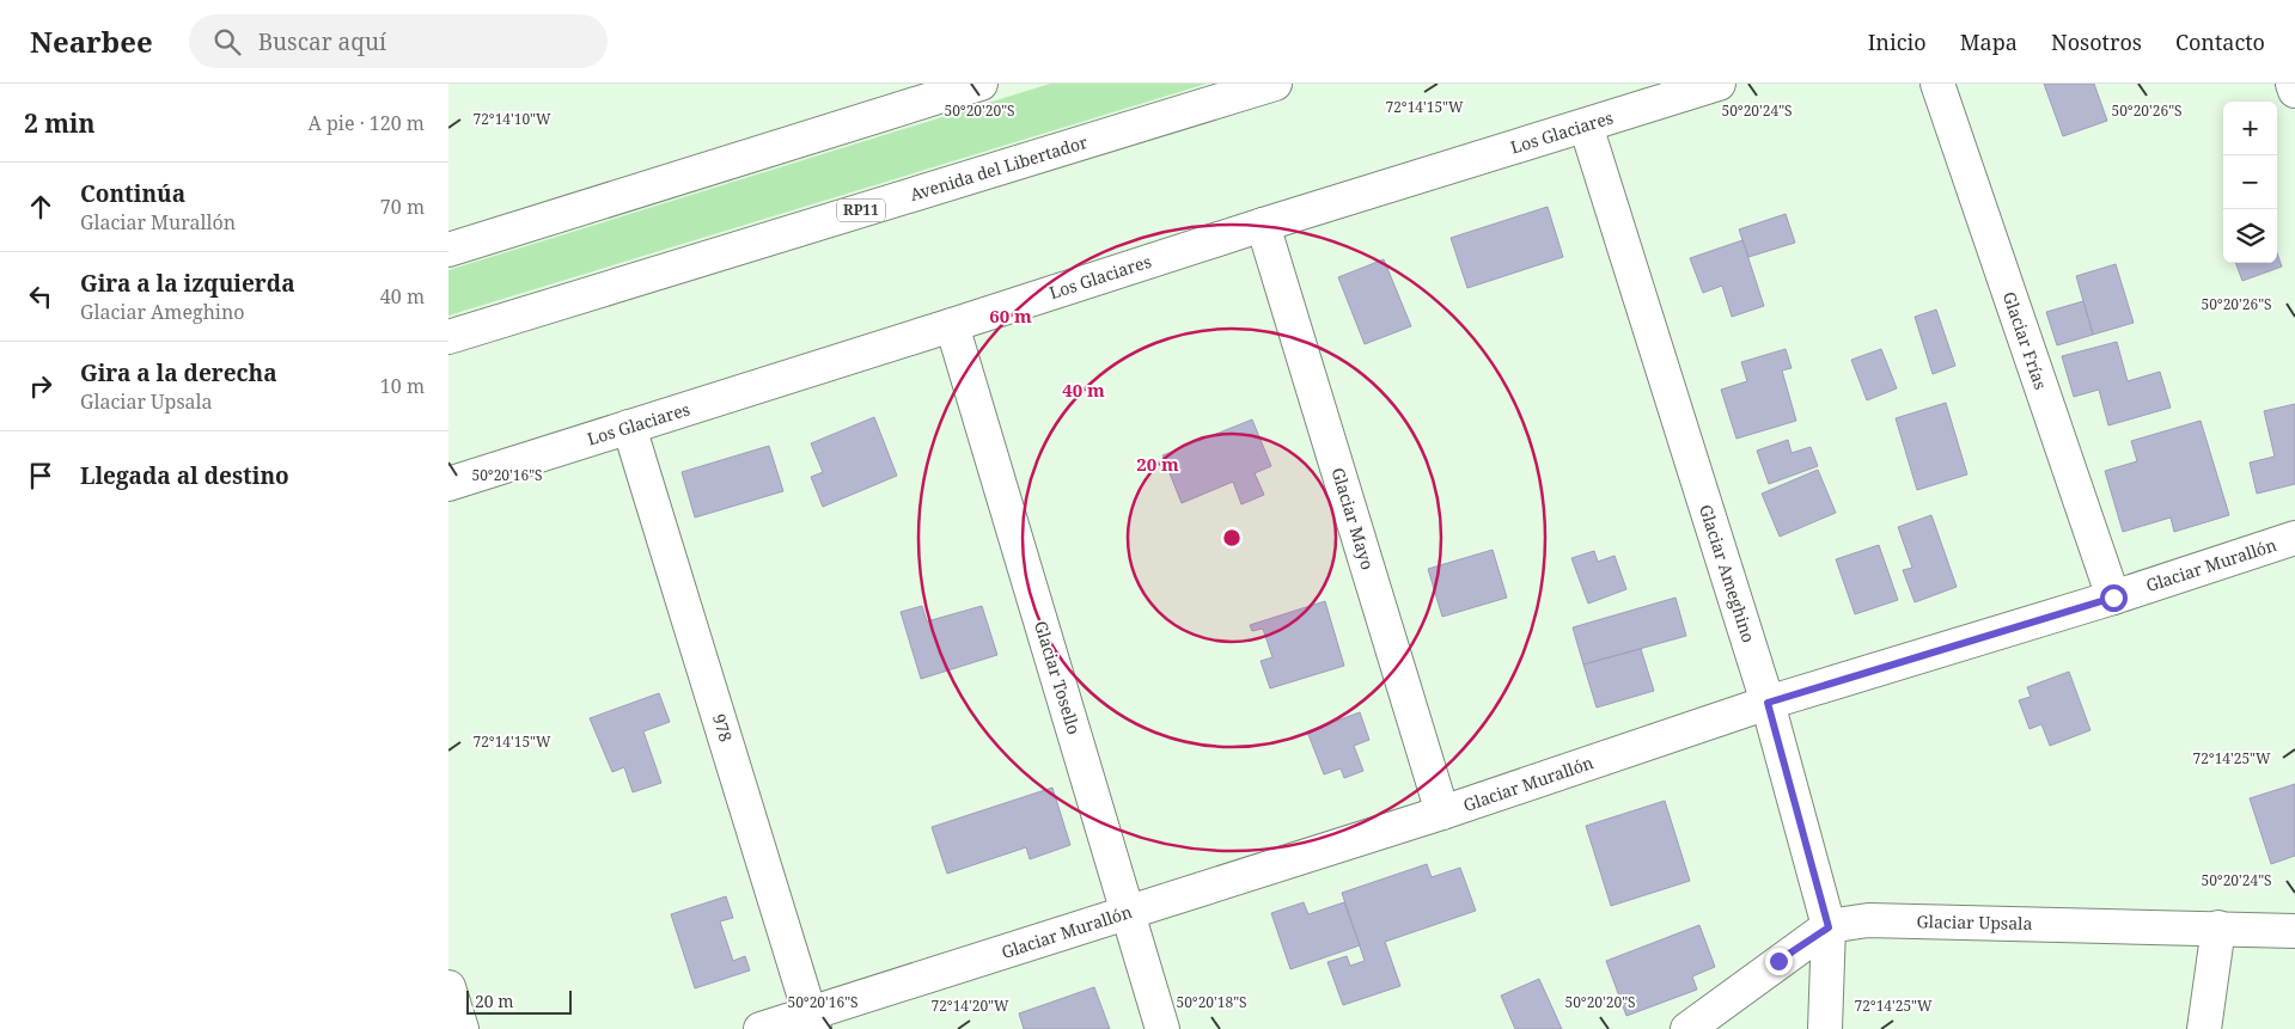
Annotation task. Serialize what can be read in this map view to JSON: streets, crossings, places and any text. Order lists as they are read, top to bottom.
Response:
{
  "streets": {
    "street": [
      "Los Glaciares",
      "Avenida del Libertador",
      "RP11",
      "Glaciar Frías",
      "Glaciar Mayo",
      "Glaciar Murallón",
      "Glaciar Ameghino",
      "Glaciar Tosello",
      "978",
      "Glaciar Upsala"
    ]
  },
  "crossings": [
    ["Los Glaciares", "Glaciar Mayo"],
    ["Los Glaciares", "Glaciar Ameghino"],
    ["Los Glaciares", "Glaciar Tosello"],
    ["Los Glaciares", "978"],
    ["Glaciar Frías", "Glaciar Murallón"],
    ["Glaciar Mayo", "Glaciar Murallón"],
    ["Glaciar Murallón", "Glaciar Ameghino"],
    ["Glaciar Murallón", "Glaciar Tosello"],
    ["Glaciar Murallón", "978"],
    ["Glaciar Ameghino", "Glaciar Upsala"]
  ],
  "scale_bar": "20 m",
  "page": {
    "header": "Nearbee",
    "search": "Buscar aquí",
    "nav": [
      "Inicio",
      "Mapa",
      "Nosotros",
      "Contacto"
    ],
    "heading": ["2 min", "A pie · 120 m"],
    "map_buttons": ["+", "−"],
    "list": [
      ["Continúa", "Glaciar Murallón", "70 m"],
      ["Gira a la izquierda", "Glaciar Ameghino", "40 m"],
      ["Gira a la derecha", "Glaciar Upsala", "10 m"],
      "Llegada al destino"
    ],
    "scale": "20 m"
  },
  "coordinates": [
    "72°14'15\"W",
    "50°20'20\"S",
    "50°20'24\"S",
    "50°20'26\"S",
    "72°14'10\"W",
    "50°20'16\"S",
    "72°14'25\"W",
    "50°20'18\"S",
    "72°14'20\"W"
  ],
  "rings": ["60 m", "40 m", "20 m"]
}
